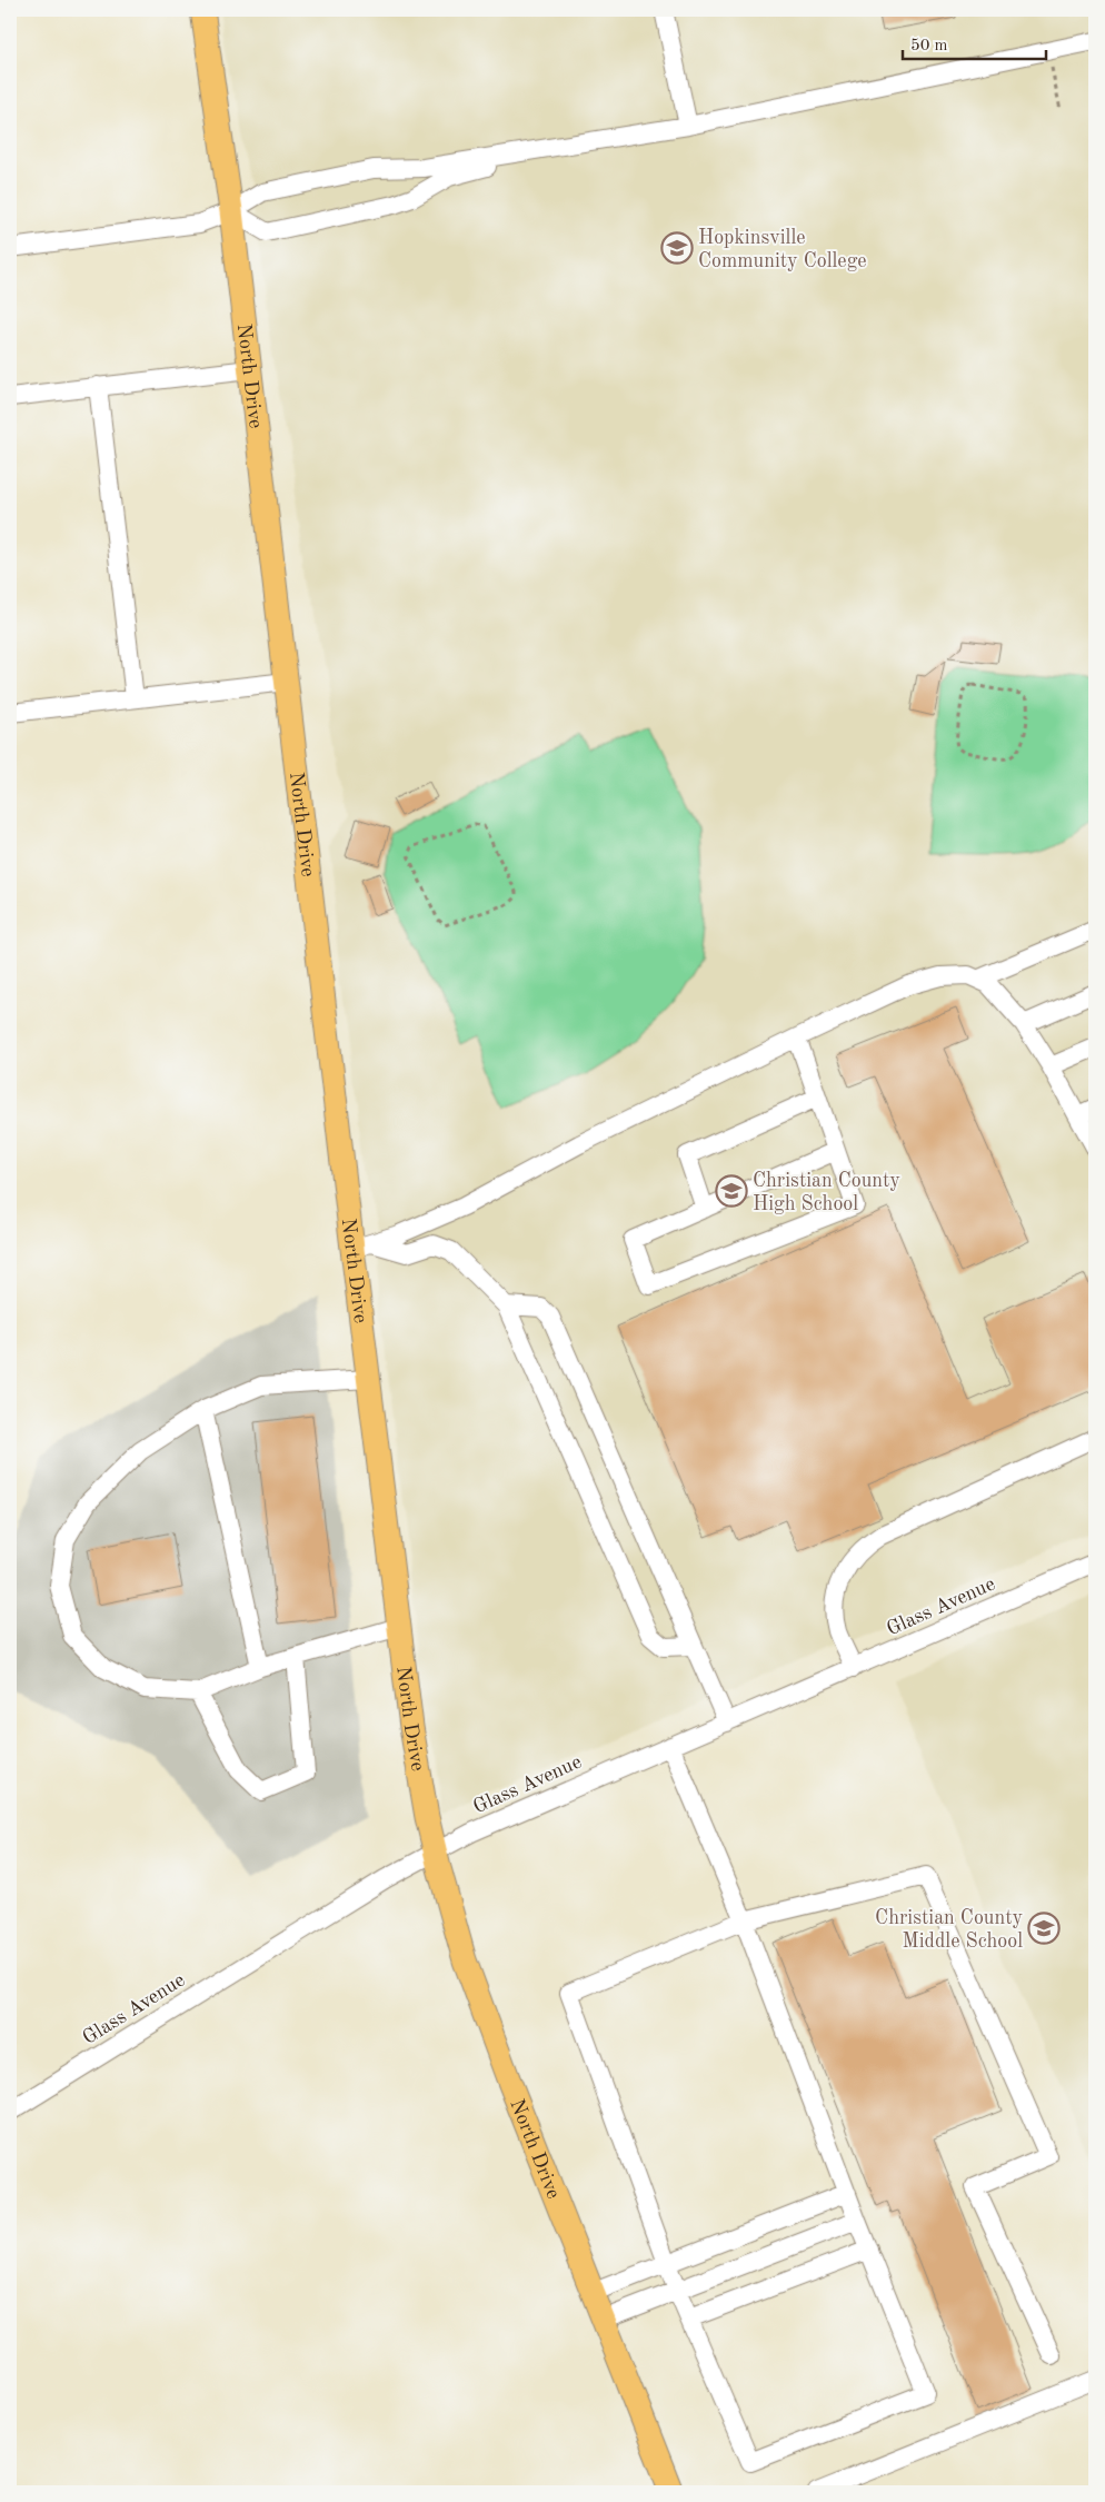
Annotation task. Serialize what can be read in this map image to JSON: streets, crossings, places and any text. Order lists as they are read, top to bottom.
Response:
{
  "streets": {
    "main road": ["North Drive"],
    "street": ["Glass Avenue"]
  },
  "crossings": [
    ["North Drive", "Glass Avenue"]
  ],
  "places": {
    "school or university": ["Hopkinsville Community College", "Christian County High School", "Christian County Middle School"]
  },
  "scale_bar": "50 m"
}
